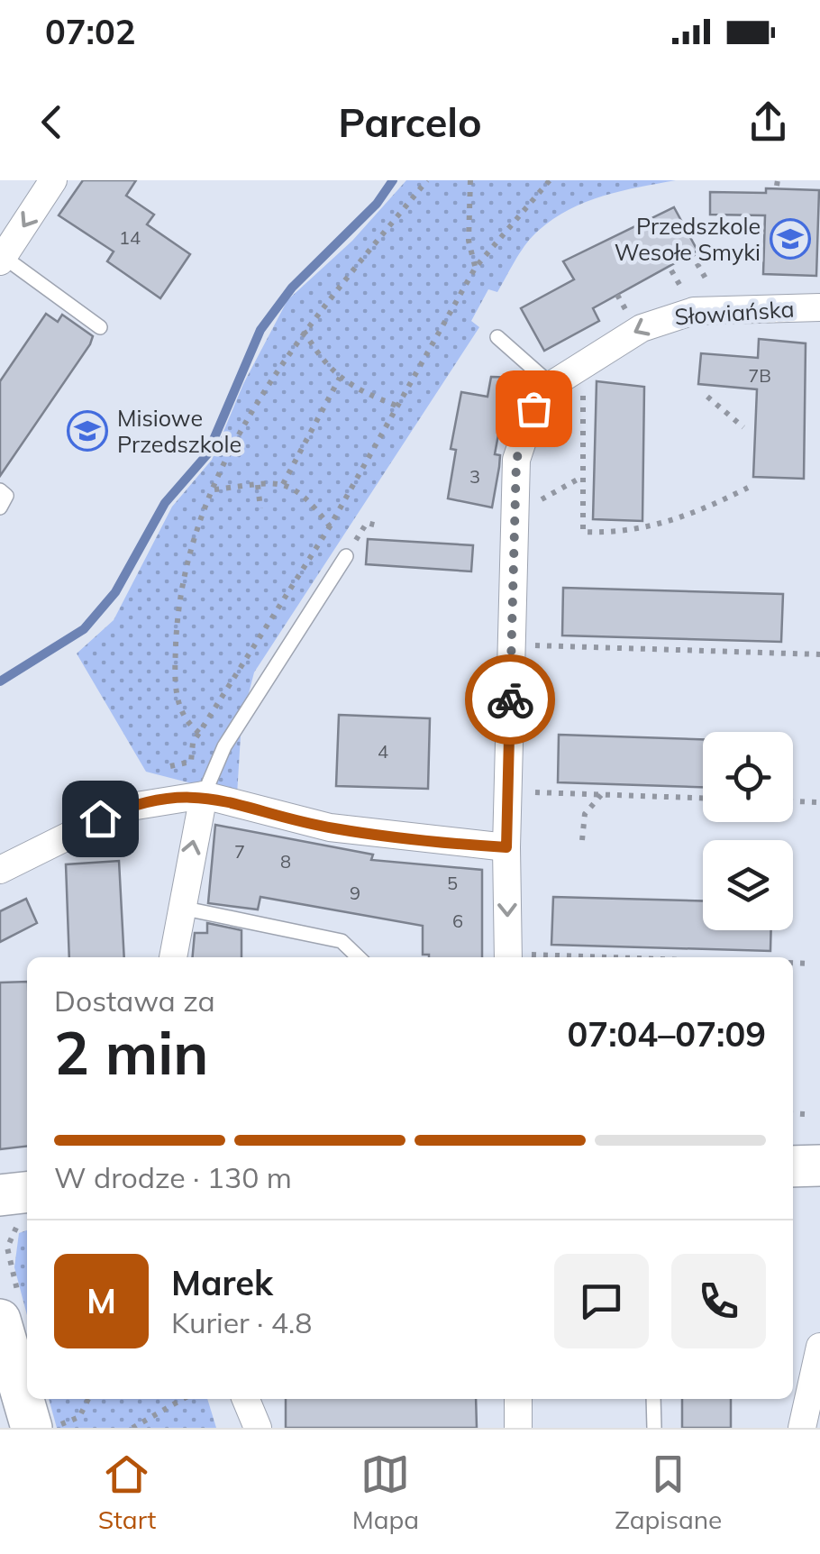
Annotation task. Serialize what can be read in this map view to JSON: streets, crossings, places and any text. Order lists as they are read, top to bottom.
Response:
{
  "streets": {
    "street": ["Słowiańska"]
  },
  "one_way": ["Słowiańska"],
  "places": {
    "school or university": ["Przedszkole Wesołe Smyki", "Misiowe Przedszkole"]
  },
  "house_numbers": [
    "14",
    "7B",
    "3",
    "4",
    "7",
    "8",
    "5",
    "9",
    "6"
  ],
  "page": {
    "status": "07:02",
    "header": "Parcelo",
    "heading": ["2 min", "Dostawa za", "07:04–07:09"],
    "panel": ["Marek", "Kurier · 4.8"],
    "bar": "W drodze · 130 m",
    "round": "M",
    "tabs": ["Start", "Mapa", "Zapisane"]
  }
}
